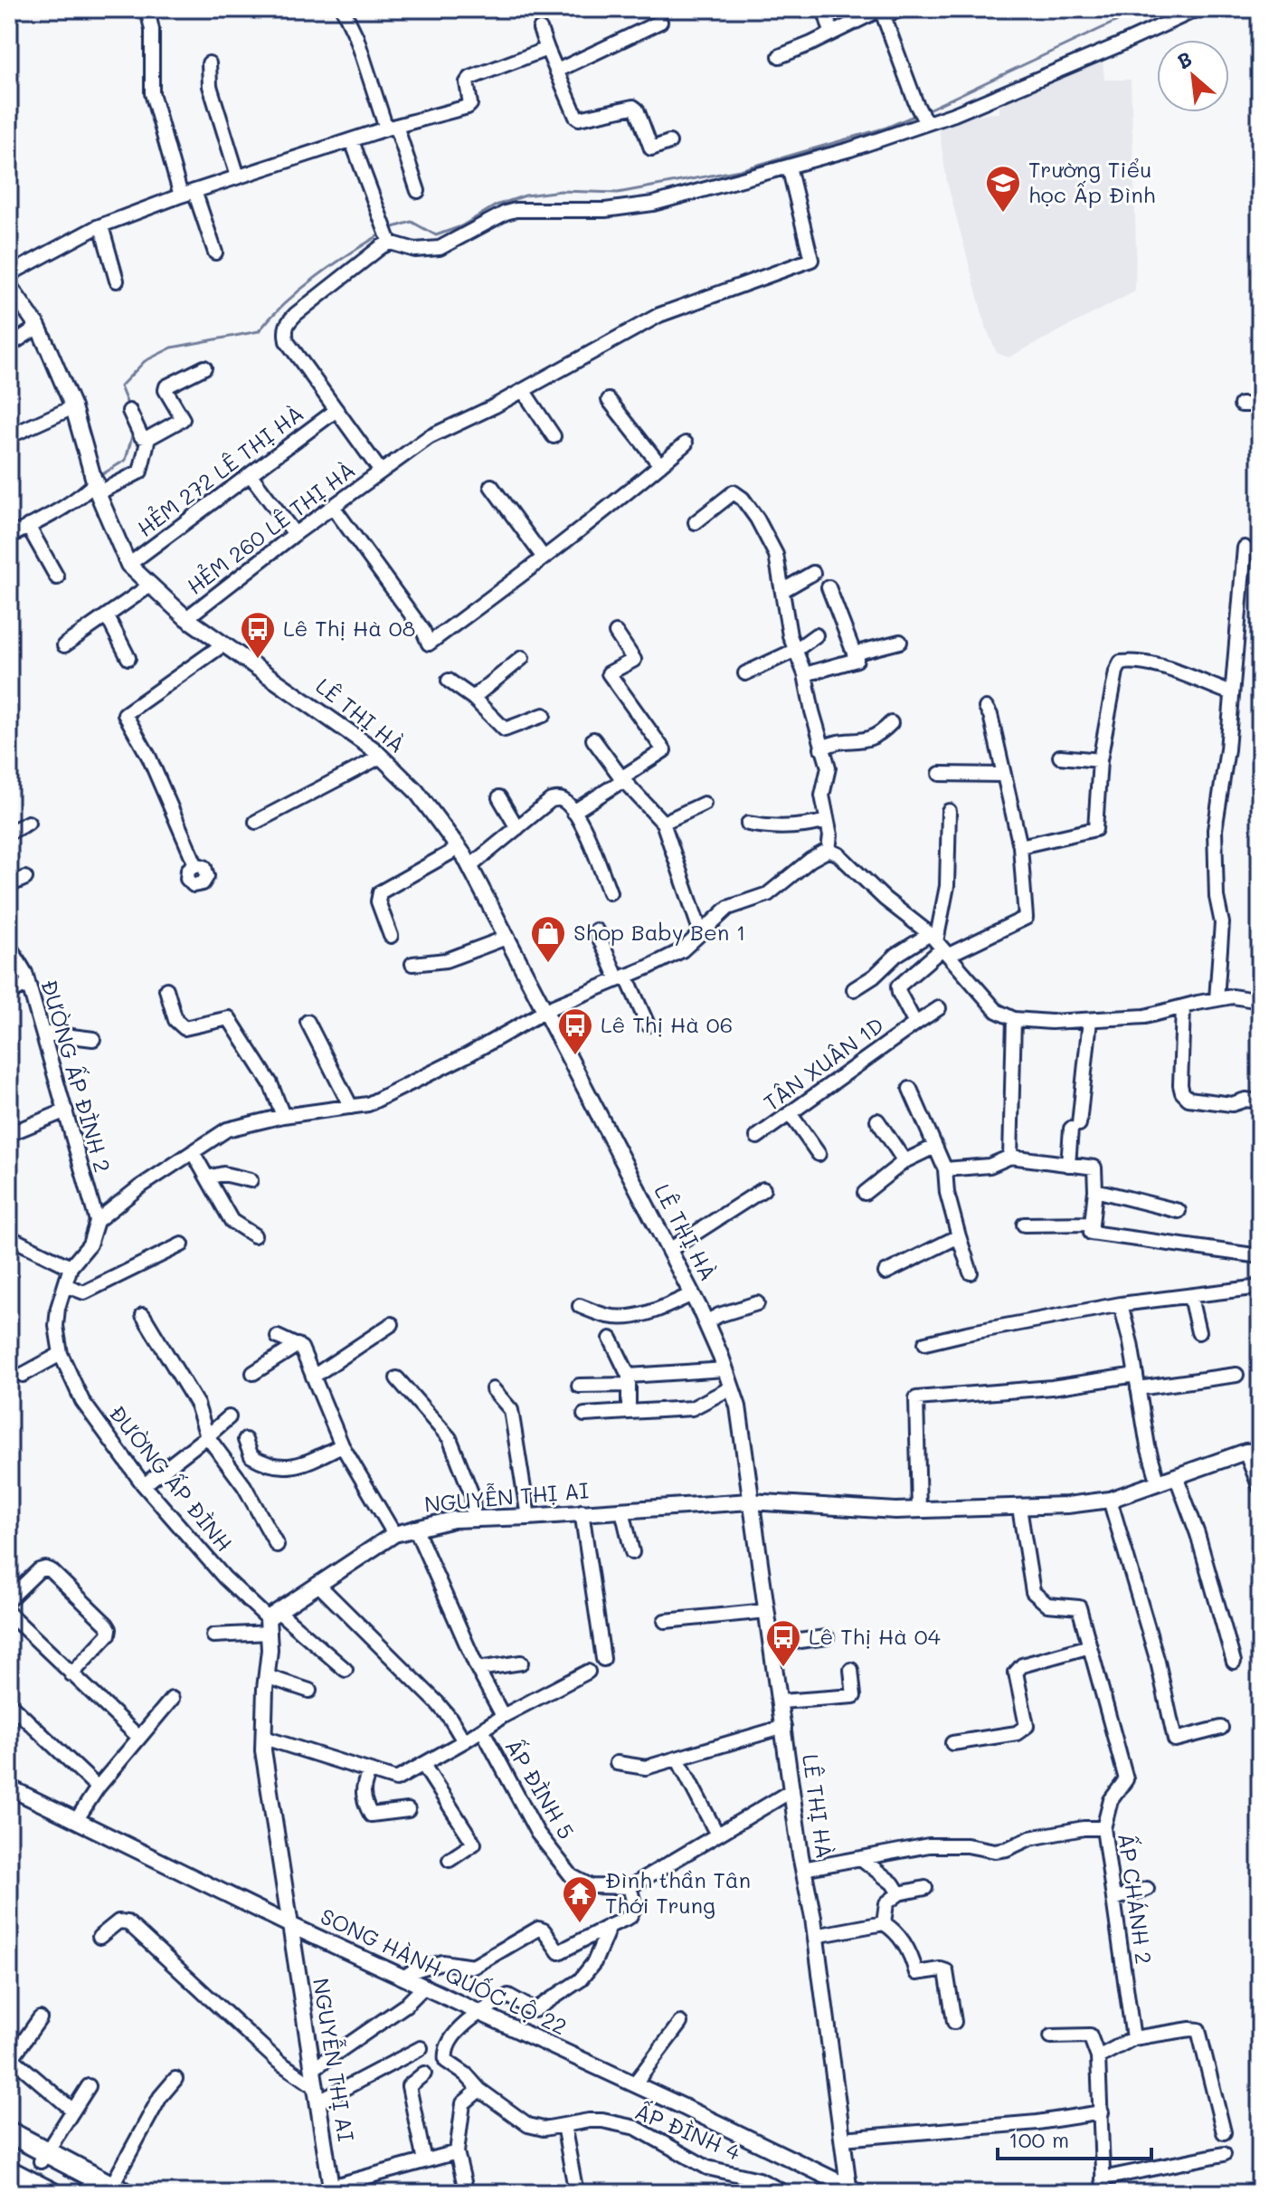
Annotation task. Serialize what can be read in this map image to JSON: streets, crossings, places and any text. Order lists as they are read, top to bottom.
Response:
{
  "streets": {
    "street": [
      "HẺM 272 LÊ THỊ HÀ",
      "HẺM 260 LÊ THỊ HÀ",
      "LÊ THỊ HÀ",
      "TÂN XUÂN 1D",
      "ĐƯỜNG ẤP ĐÌNH 2",
      "ĐƯỜNG ẤP ĐÌNH",
      "NGUYỄN THỊ AI",
      "ẤP ĐÌNH 5",
      "ẤP CHÁNH 2",
      "SONG HÀNH QUỐC LỘ 22",
      "ẤP ĐÌNH 4"
    ]
  },
  "crossings": [
    ["HẺM 272 LÊ THỊ HÀ", "LÊ THỊ HÀ"],
    ["HẺM 260 LÊ THỊ HÀ", "LÊ THỊ HÀ"],
    ["LÊ THỊ HÀ", "NGUYỄN THỊ AI"],
    ["LÊ THỊ HÀ", "SONG HÀNH QUỐC LỘ 22"],
    ["ĐƯỜNG ẤP ĐÌNH 2", "ĐƯỜNG ẤP ĐÌNH"],
    ["ĐƯỜNG ẤP ĐÌNH", "NGUYỄN THỊ AI"],
    ["NGUYỄN THỊ AI", "ẤP CHÁNH 2"],
    ["NGUYỄN THỊ AI", "SONG HÀNH QUỐC LỘ 22"],
    ["SONG HÀNH QUỐC LỘ 22", "ẤP ĐÌNH 4"]
  ],
  "places": {
    "school or university": ["Trường Tiểu học Ấp Đình"],
    "bus stop": ["Lê Thị Hà 08", "Lê Thị Hà 06", "Lê Thị Hà 04"],
    "shop": ["Shop Baby Ben 1"],
    "temple": ["Đình thần Tân Thới Trung"]
  },
  "scale_bar": "100 m",
  "north": "top left"
}
